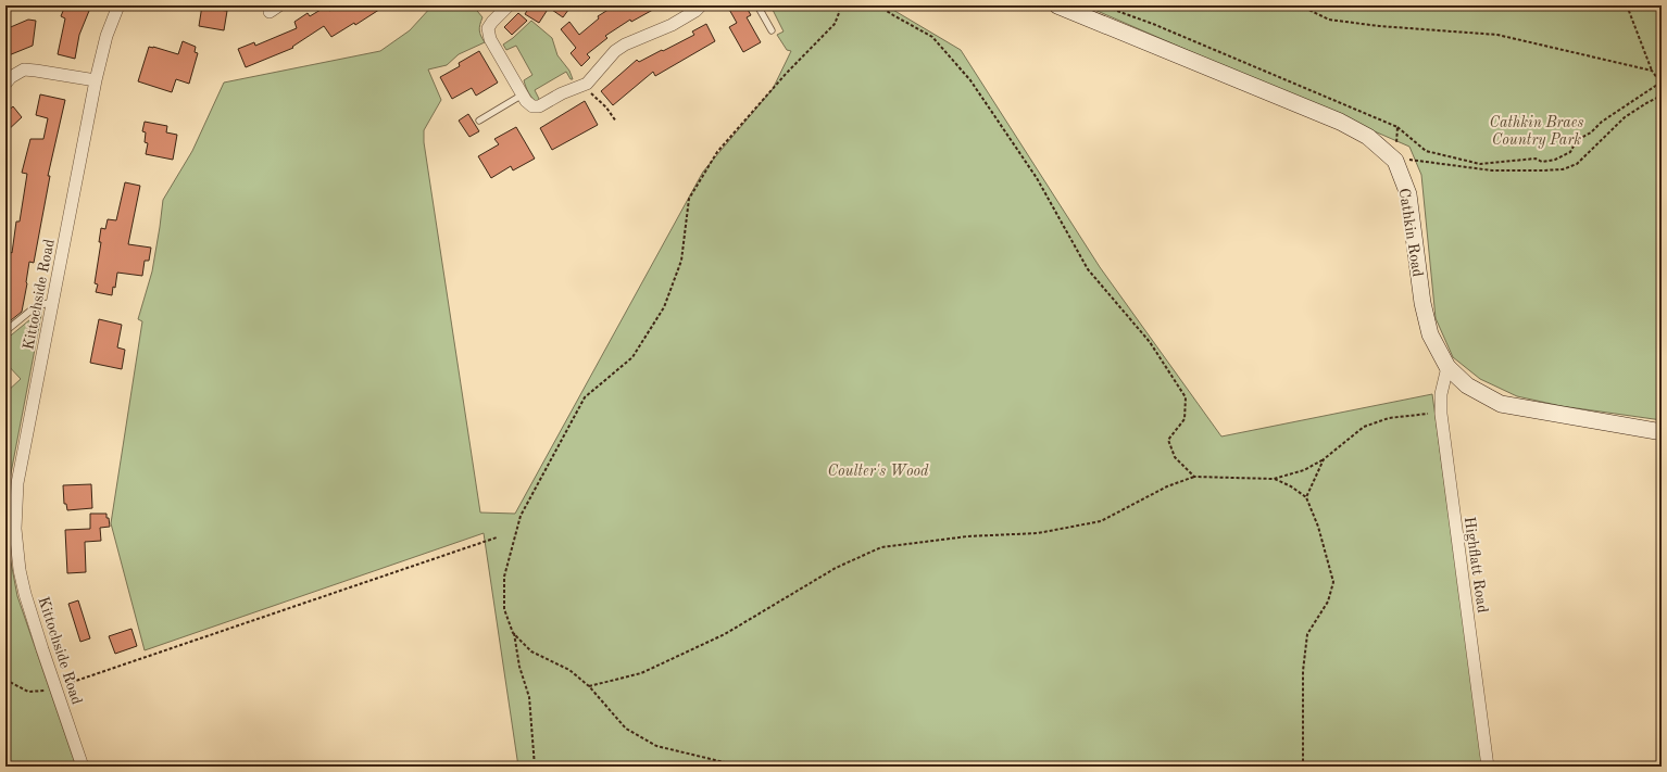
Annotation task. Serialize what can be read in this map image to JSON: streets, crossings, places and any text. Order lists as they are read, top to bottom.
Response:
{
  "streets": {
    "main road": ["Cathkin Road"],
    "street": ["Kittochside Road", "Highflatt Road"]
  },
  "crossings": [
    ["Cathkin Road", "Highflatt Road"]
  ],
  "parks": ["Cathkin Braes Country Park", "Coulter's Wood"]
}
